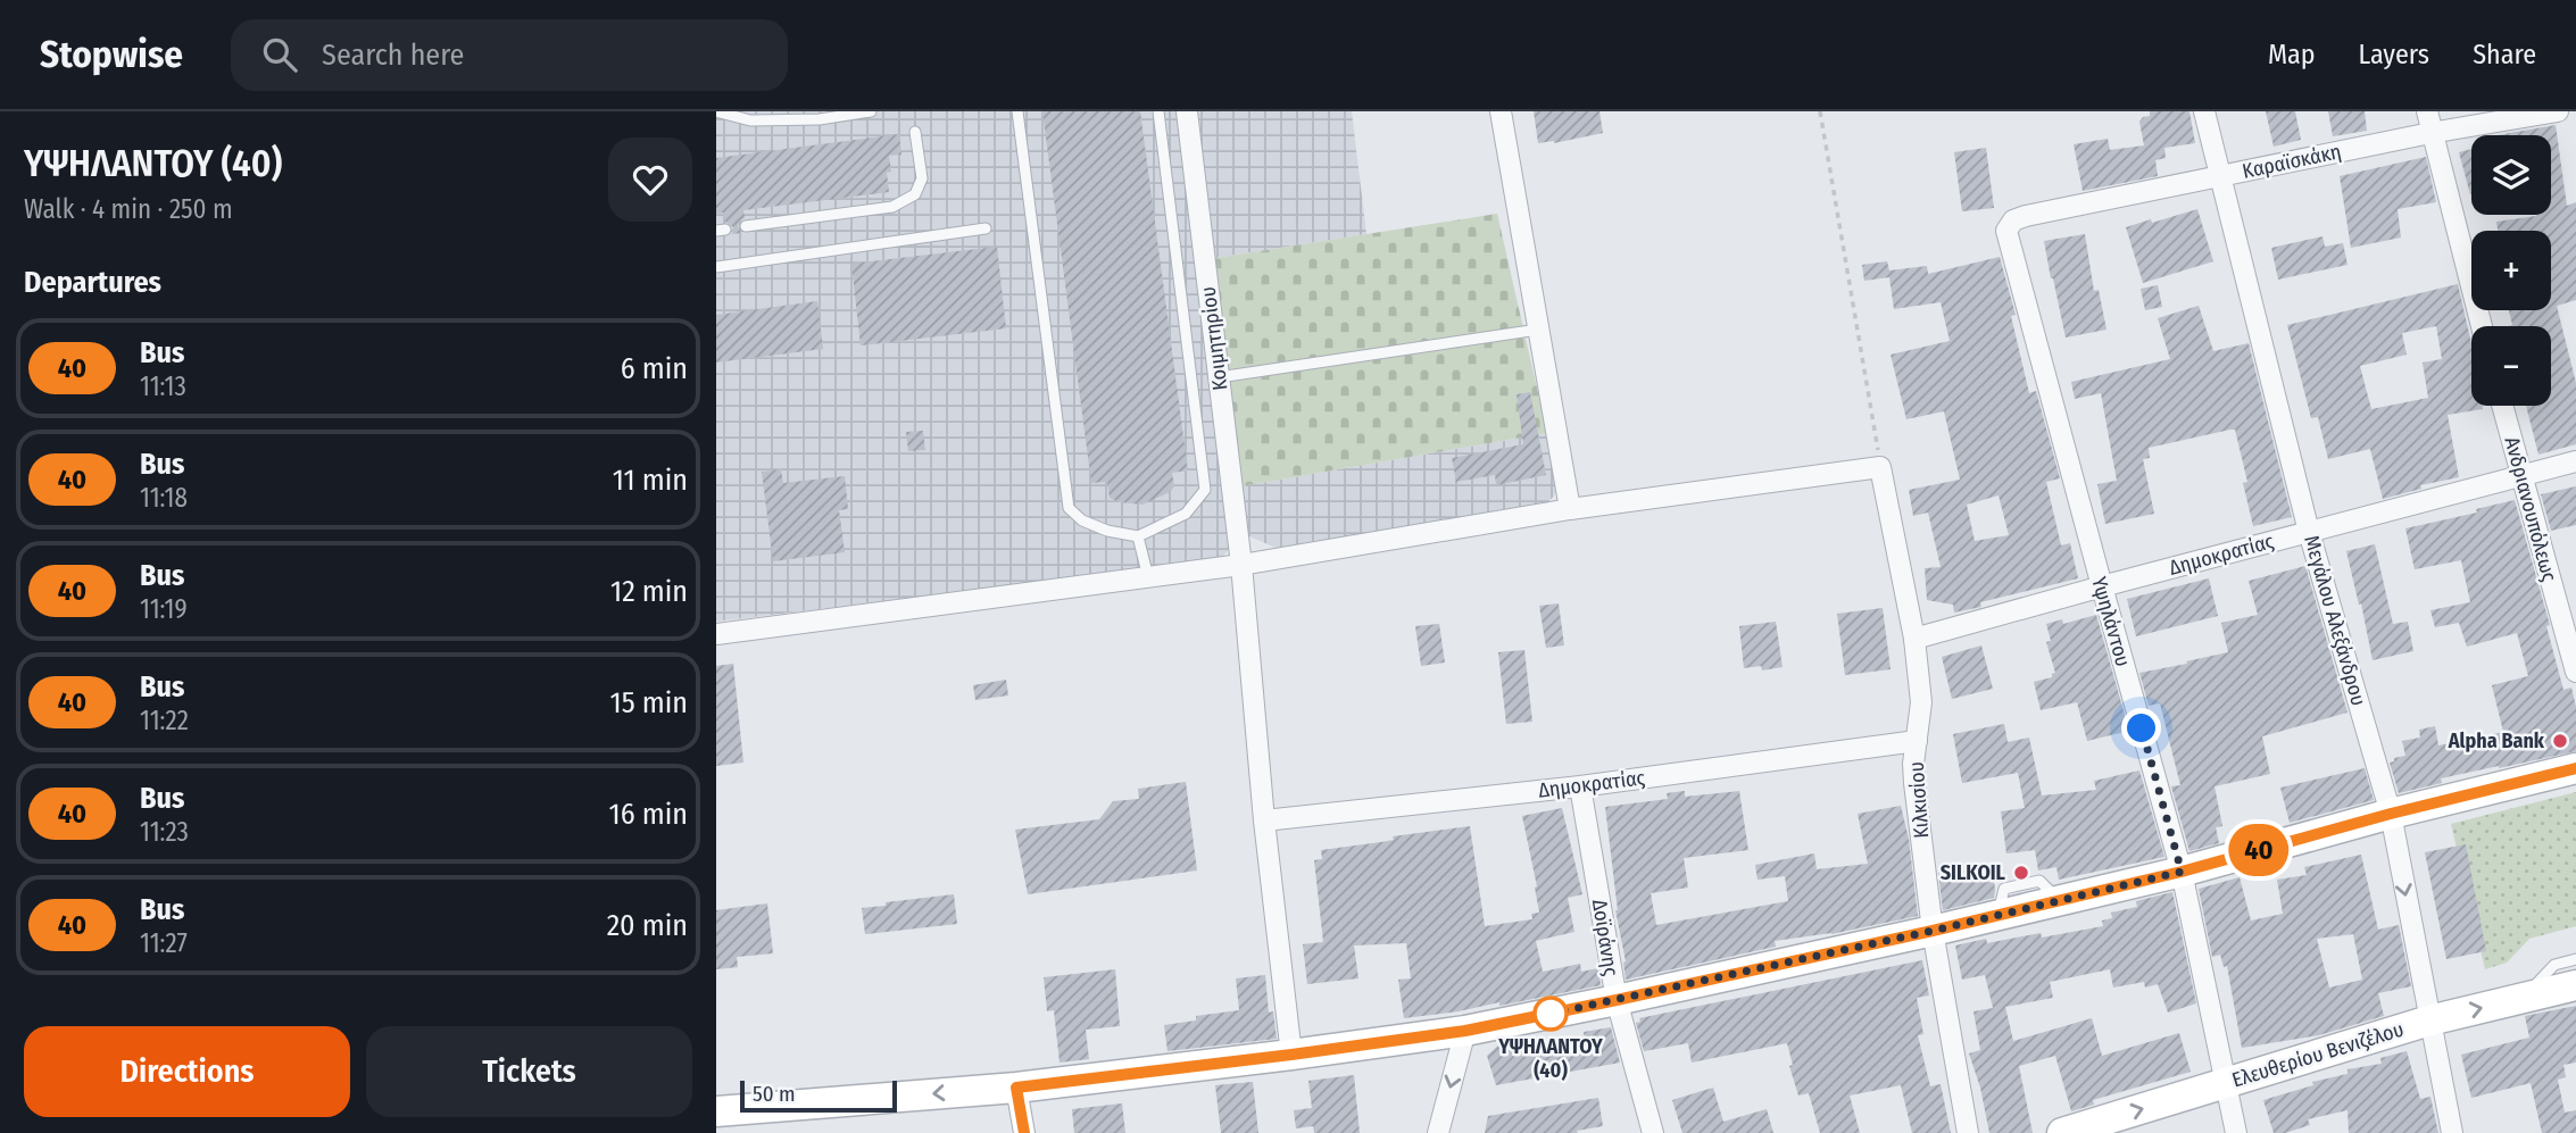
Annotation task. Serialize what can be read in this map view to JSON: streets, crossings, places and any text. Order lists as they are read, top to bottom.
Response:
{
  "streets": {
    "main road": ["Ελευθερίου Βενιζέλου"],
    "street": [
      "Καραϊσκάκη",
      "Κοιμητηρίου",
      "Ανδριανουπόλεως",
      "Δημοκρατίας",
      "Μεγάλου Αλεξάνδρου",
      "Υψηλάντου",
      "Κιλκισίου",
      "Δοϊράνης"
    ]
  },
  "crossings": [
    ["Καραϊσκάκη", "Μεγάλου Αλεξάνδρου"],
    ["Καραϊσκάκη", "Υψηλάντου"],
    ["Κοιμητηρίου", "Δημοκρατίας"],
    ["Ανδριανουπόλεως", "Δημοκρατίας"],
    ["Δημοκρατίας", "Μεγάλου Αλεξάνδρου"],
    ["Δημοκρατίας", "Υψηλάντου"],
    ["Δημοκρατίας", "Κιλκισίου"],
    ["Δημοκρατίας", "Δοϊράνης"],
    ["Μεγάλου Αλεξάνδρου", "Ελευθερίου Βενιζέλου"],
    ["Υψηλάντου", "Ελευθερίου Βενιζέλου"]
  ],
  "places": ["Alpha Bank", "SILKOIL", "ΥΨΗΛΑΝΤΟΥ (40)"],
  "lines": ["bus line 40"],
  "scale_bar": "50 m",
  "page": {
    "header": "Stopwise",
    "search": "Search here",
    "nav": ["Map", "Layers", "Share"],
    "heading": [
      ["ΥΨΗΛΑΝΤΟΥ (40)", "Walk · 4 min · 250 m"],
      "Departures"
    ],
    "on_map": "40",
    "map_buttons": ["+", "−"],
    "list": [
      {
        "mark": "40",
        "name": "Bus",
        "note": "11:13",
        "value": "6 min"
      },
      {
        "mark": "40",
        "name": "Bus",
        "note": "11:18",
        "value": "11 min"
      },
      {
        "mark": "40",
        "name": "Bus",
        "note": "11:19",
        "value": "12 min"
      },
      {
        "mark": "40",
        "name": "Bus",
        "note": "11:22",
        "value": "15 min"
      },
      {
        "mark": "40",
        "name": "Bus",
        "note": "11:23",
        "value": "16 min"
      },
      {
        "mark": "40",
        "name": "Bus",
        "note": "11:27",
        "value": "20 min"
      }
    ],
    "buttons": ["Directions", "Tickets"],
    "scale": "50 m"
  }
}
